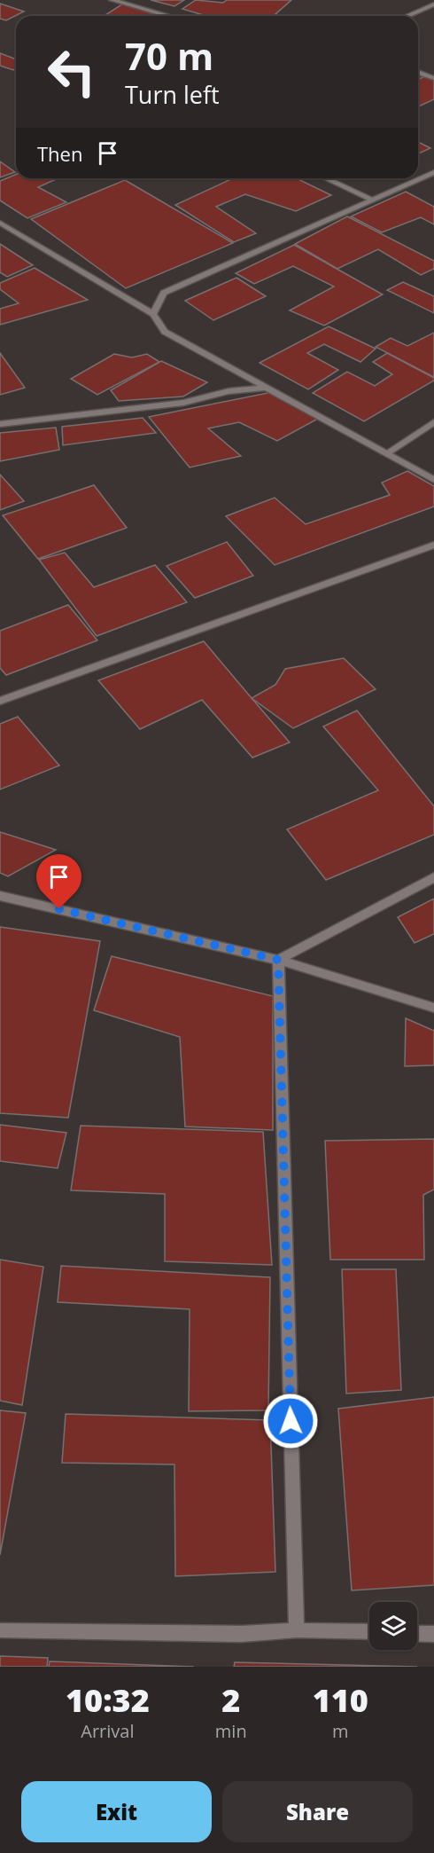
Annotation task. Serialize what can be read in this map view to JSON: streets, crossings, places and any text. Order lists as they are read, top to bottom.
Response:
{
  "page": {
    "turn": ["70 m", "Turn left"],
    "then": "Then",
    "eta": [
      "10:32",
      "Arrival",
      "2",
      "min",
      "110",
      "m"
    ],
    "buttons": ["Exit", "Share"]
  }
}
